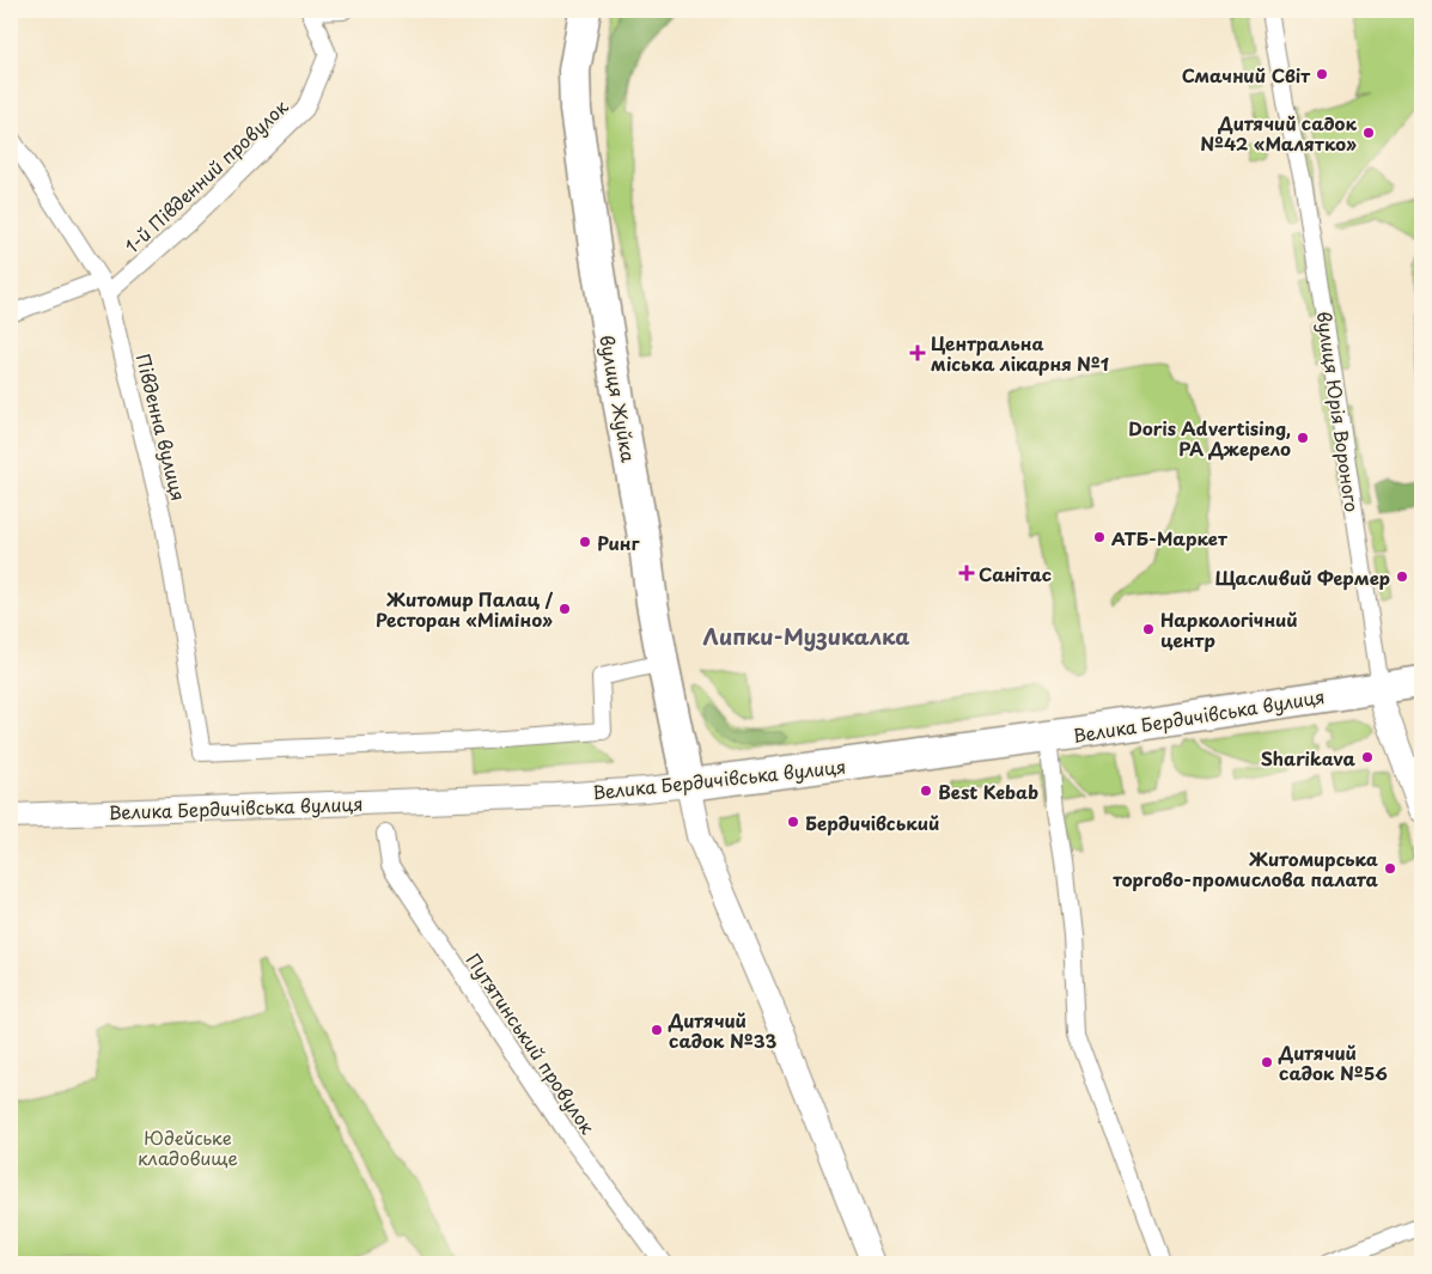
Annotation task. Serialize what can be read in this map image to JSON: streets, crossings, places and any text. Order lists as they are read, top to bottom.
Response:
{
  "streets": {
    "highway": ["вулиця Жуйка", "Велика Бердичівська вулиця"],
    "main road": ["вулиця Юрія Вороного"],
    "street": ["1-й Південний провулок", "Південна вулиця", "Путятинський провулок"]
  },
  "crossings": [
    ["1-й Південний провулок", "Південна вулиця"],
    ["вулиця Жуйка", "Південна вулиця"],
    ["вулиця Жуйка", "Велика Бердичівська вулиця"],
    ["вулиця Юрія Вороного", "Велика Бердичівська вулиця"]
  ],
  "districts": ["Липки-Музикалка"],
  "parks": ["Юдейське кладовище"],
  "places": {
    "other": [
      "Смачний Світ",
      "Дитячий садок №42 «Малятко»",
      "Doris Advertising, РА Джерело",
      "АТБ-Маркет",
      "Ринг",
      "Щасливий Фермер",
      "Житомир Палац / Ресторан «Міміно»",
      "Наркологічний центр",
      "Sharikava",
      "Best Kebab",
      "Бердичівський",
      "Житомирська торгово-промислова палата",
      "Дитячий садок №33",
      "Дитячий садок №56"
    ],
    "health": ["Центральна міська лікарня №1", "Санітас"]
  }
}
